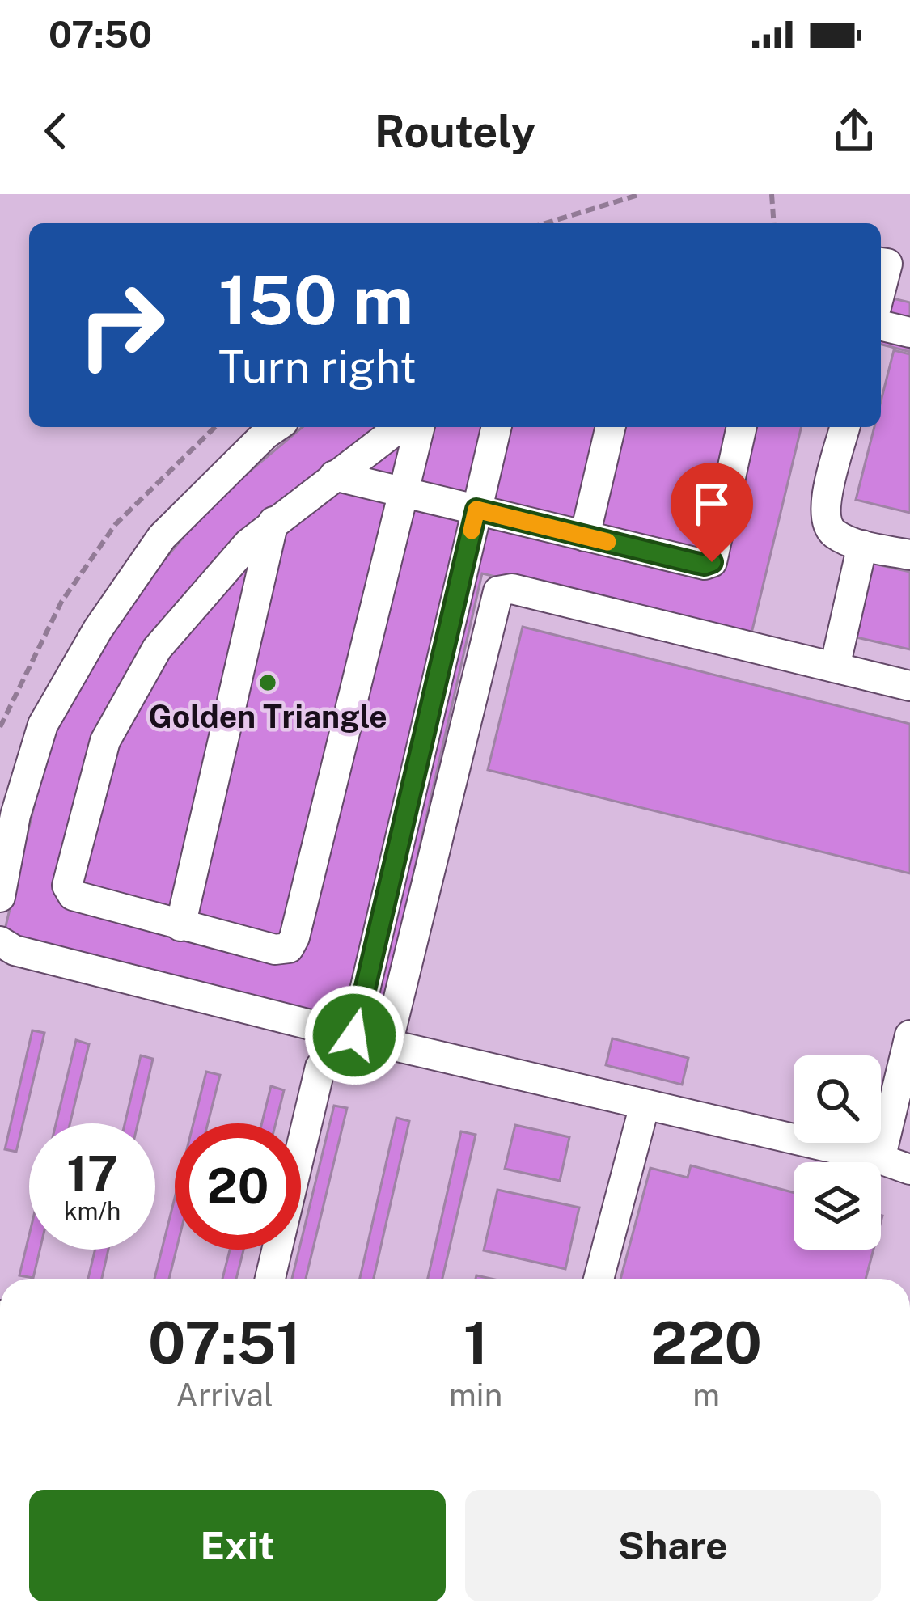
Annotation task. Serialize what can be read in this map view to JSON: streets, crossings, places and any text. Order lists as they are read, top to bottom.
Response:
{
  "places": ["Golden Triangle"],
  "page": {
    "status": "07:50",
    "header": "Routely",
    "turn": ["150 m", "Turn right"],
    "speed": "17 km/h",
    "limit": "20",
    "eta": [
      "07:51",
      "Arrival",
      "1",
      "min",
      "220",
      "m"
    ],
    "buttons": ["Exit", "Share"]
  }
}
